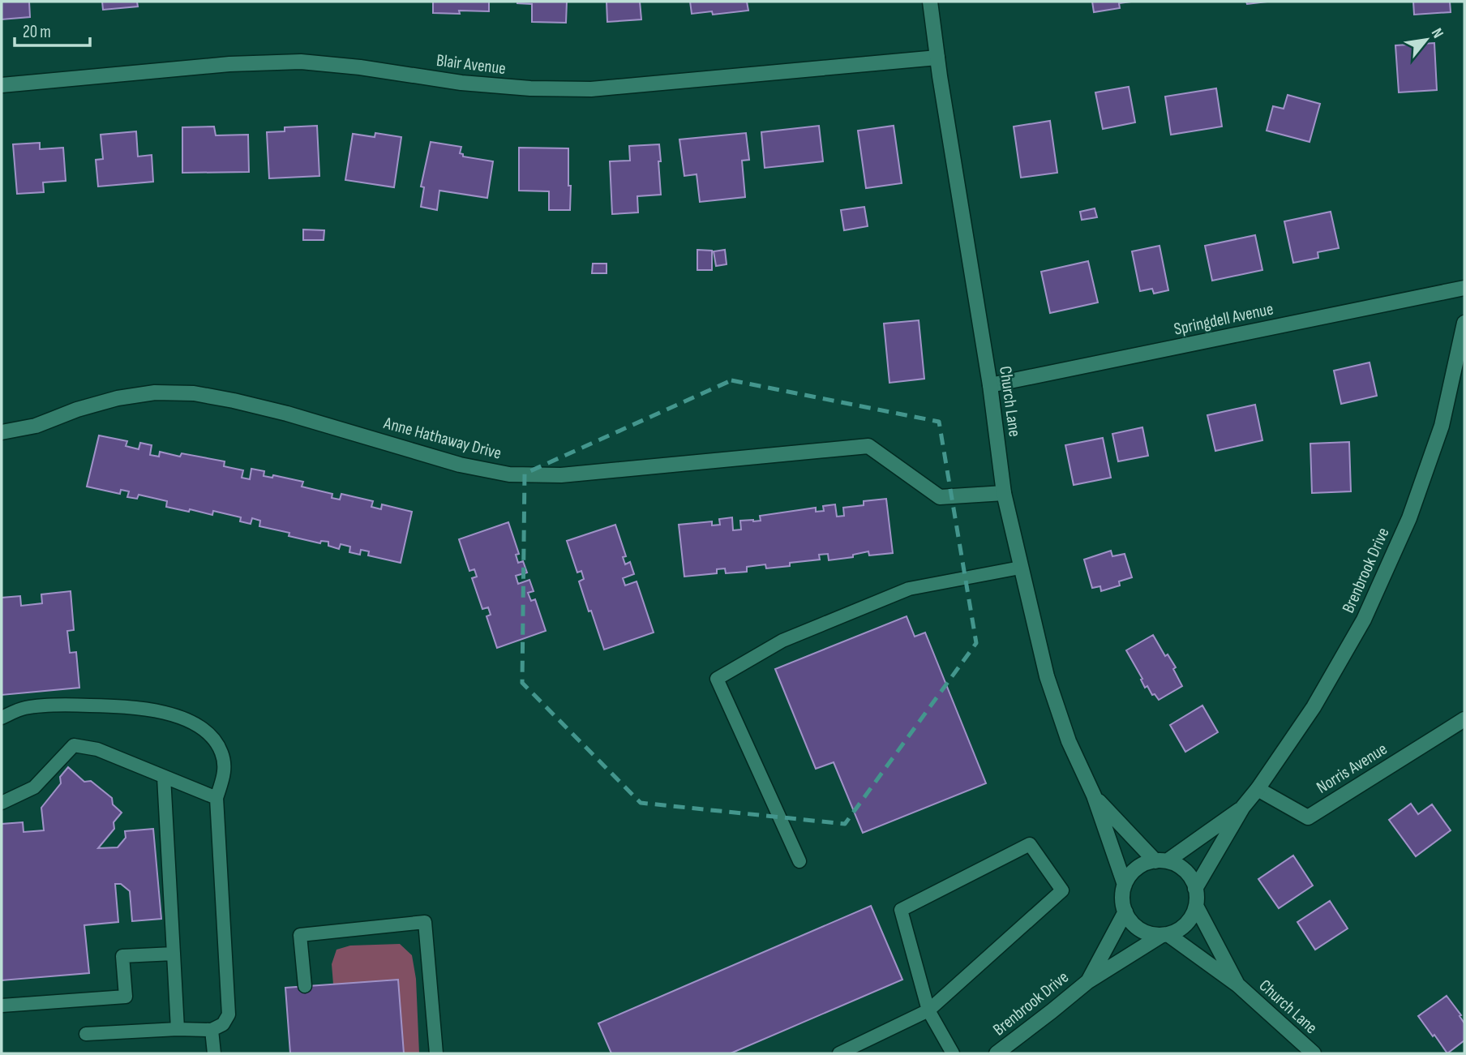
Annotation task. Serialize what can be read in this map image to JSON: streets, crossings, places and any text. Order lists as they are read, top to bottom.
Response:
{
  "streets": {
    "street": [
      "Blair Avenue",
      "Springdell Avenue",
      "Church Lane",
      "Anne Hathaway Drive",
      "Brenbrook Drive",
      "Norris Avenue"
    ]
  },
  "crossings": [
    ["Blair Avenue", "Church Lane"],
    ["Springdell Avenue", "Church Lane"],
    ["Church Lane", "Anne Hathaway Drive"],
    ["Church Lane", "Brenbrook Drive"],
    ["Brenbrook Drive", "Norris Avenue"]
  ],
  "scale_bar": "20 m",
  "north": "top right"
}
